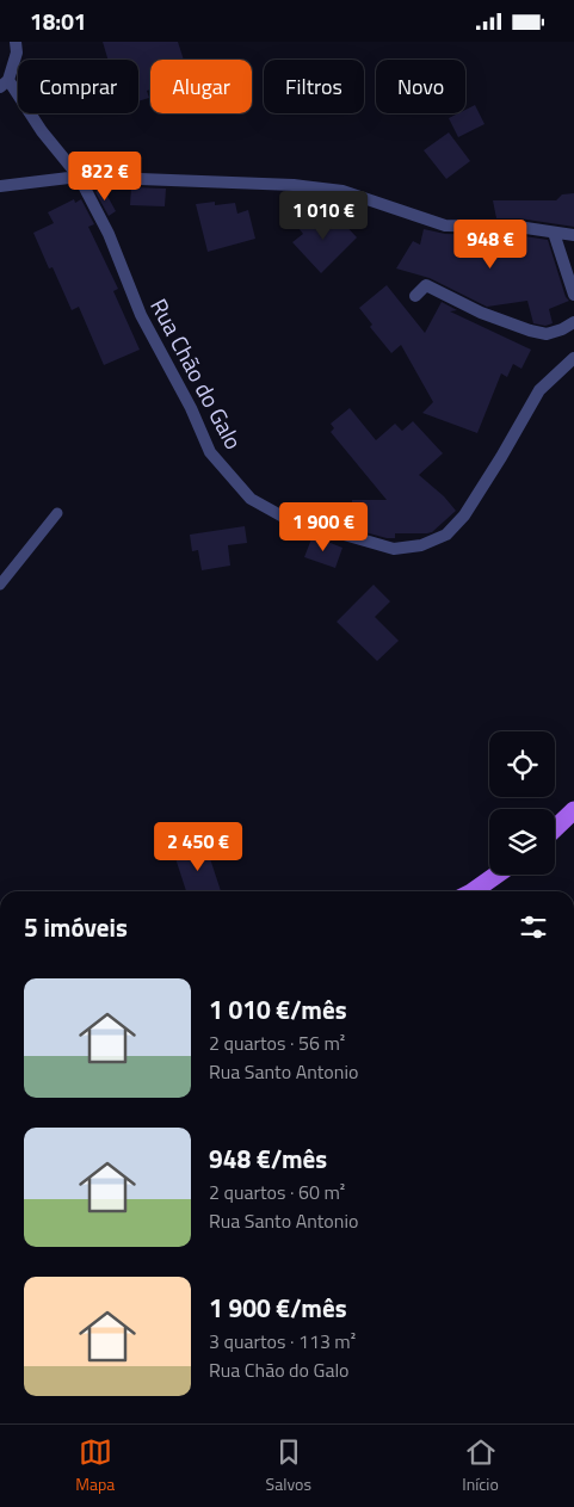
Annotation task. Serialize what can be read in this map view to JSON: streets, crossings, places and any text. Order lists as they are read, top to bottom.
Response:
{
  "streets": {
    "street": ["Rua Chão do Galo"]
  },
  "page": {
    "status": "18:01",
    "chip": [
      "Comprar",
      "Alugar",
      "Filtros",
      "Novo"
    ],
    "price": [
      "822 €",
      "1 010 €",
      "948 €",
      "1 900 €",
      "2 450 €"
    ],
    "heading": "5 imóveis",
    "list": [
      {
        "name": "1 010 €/mês",
        "note": "2 quartos · 56 m² · Rua Santo Antonio"
      },
      {
        "name": "948 €/mês",
        "note": "2 quartos · 60 m² · Rua Santo Antonio"
      },
      {
        "name": "1 900 €/mês",
        "note": "3 quartos · 113 m² · Rua Chão do Galo"
      }
    ],
    "tabs": ["Mapa", "Salvos", "Início"]
  }
}
